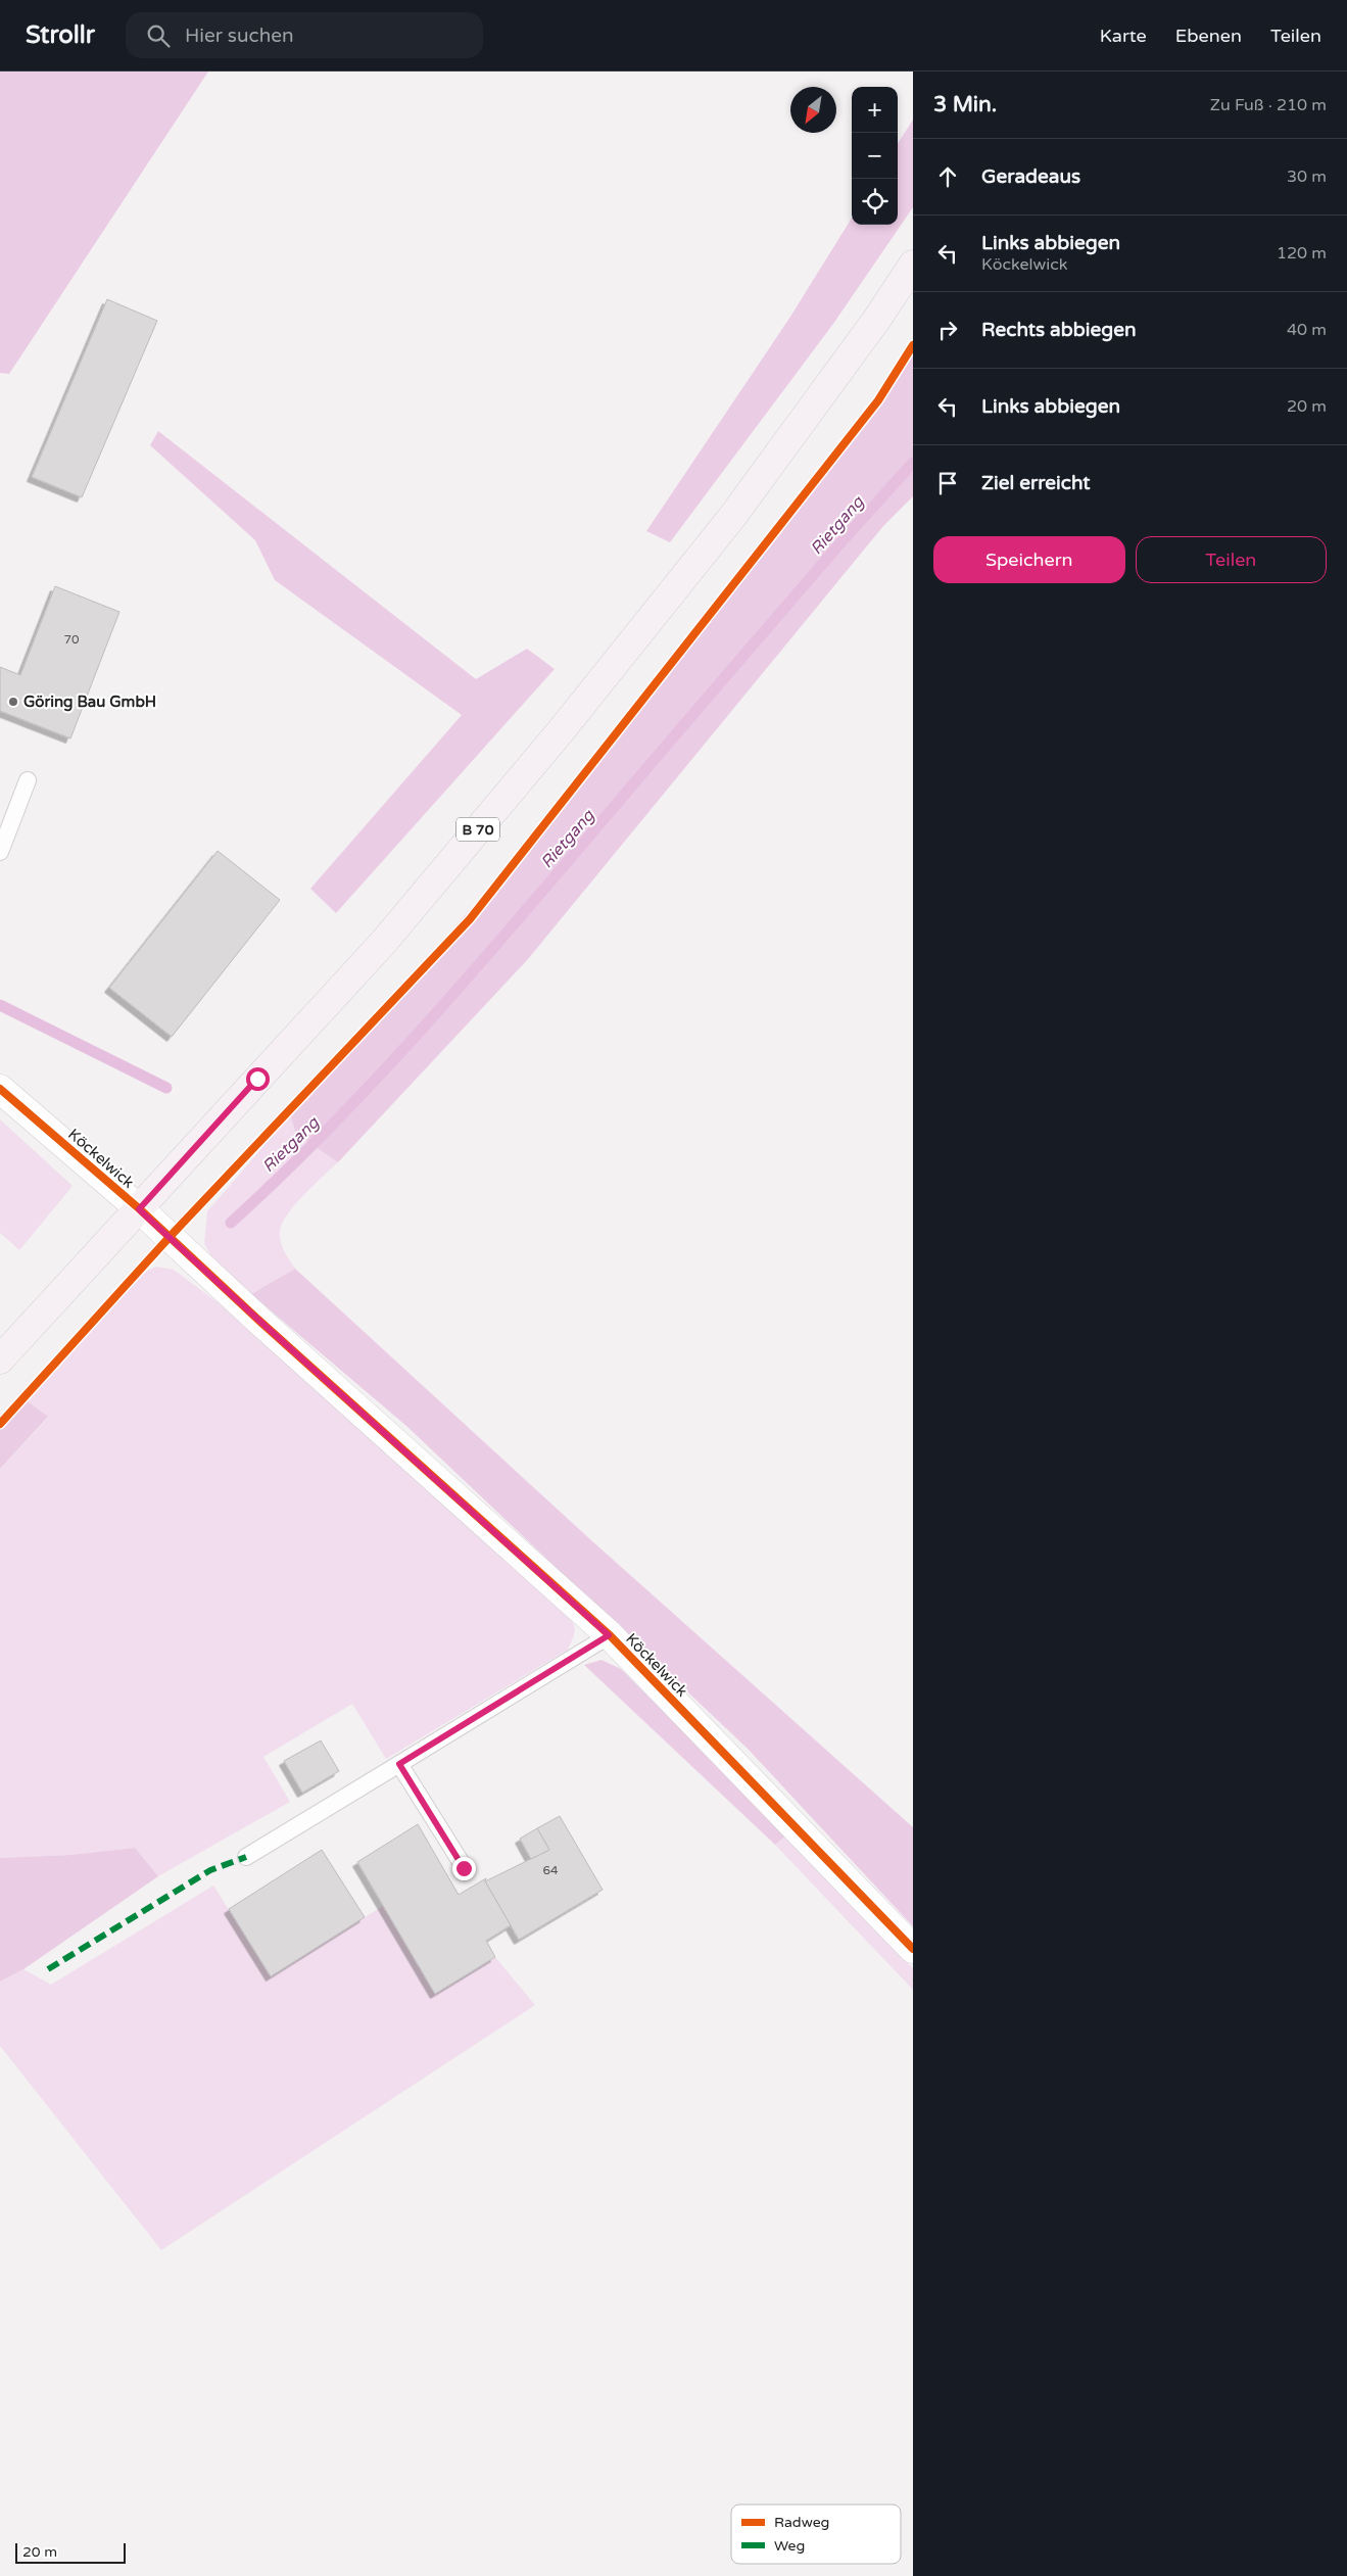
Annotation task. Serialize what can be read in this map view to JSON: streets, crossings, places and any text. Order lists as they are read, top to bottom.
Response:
{
  "streets": {
    "main road": ["B 70"],
    "street": ["Köckelwick"]
  },
  "crossings": [
    ["B 70", "Köckelwick"]
  ],
  "water": ["Rietgang"],
  "places": ["Göring Bau GmbH"],
  "house_numbers": ["70", "64"],
  "legend": ["Radweg", "Weg"],
  "scale_bar": "20 m",
  "north": "bottom left",
  "page": {
    "header": "Strollr",
    "search": "Hier suchen",
    "nav": ["Karte", "Ebenen", "Teilen"],
    "heading": ["3 Min.", "Zu Fuß · 210 m"],
    "map_buttons": ["+", "−"],
    "list": [
      ["Geradeaus", "30 m"],
      ["Links abbiegen", "Köckelwick", "120 m"],
      ["Rechts abbiegen", "40 m"],
      ["Links abbiegen", "20 m"],
      "Ziel erreicht"
    ],
    "buttons": ["Speichern", "Teilen"],
    "scale": "20 m"
  }
}
